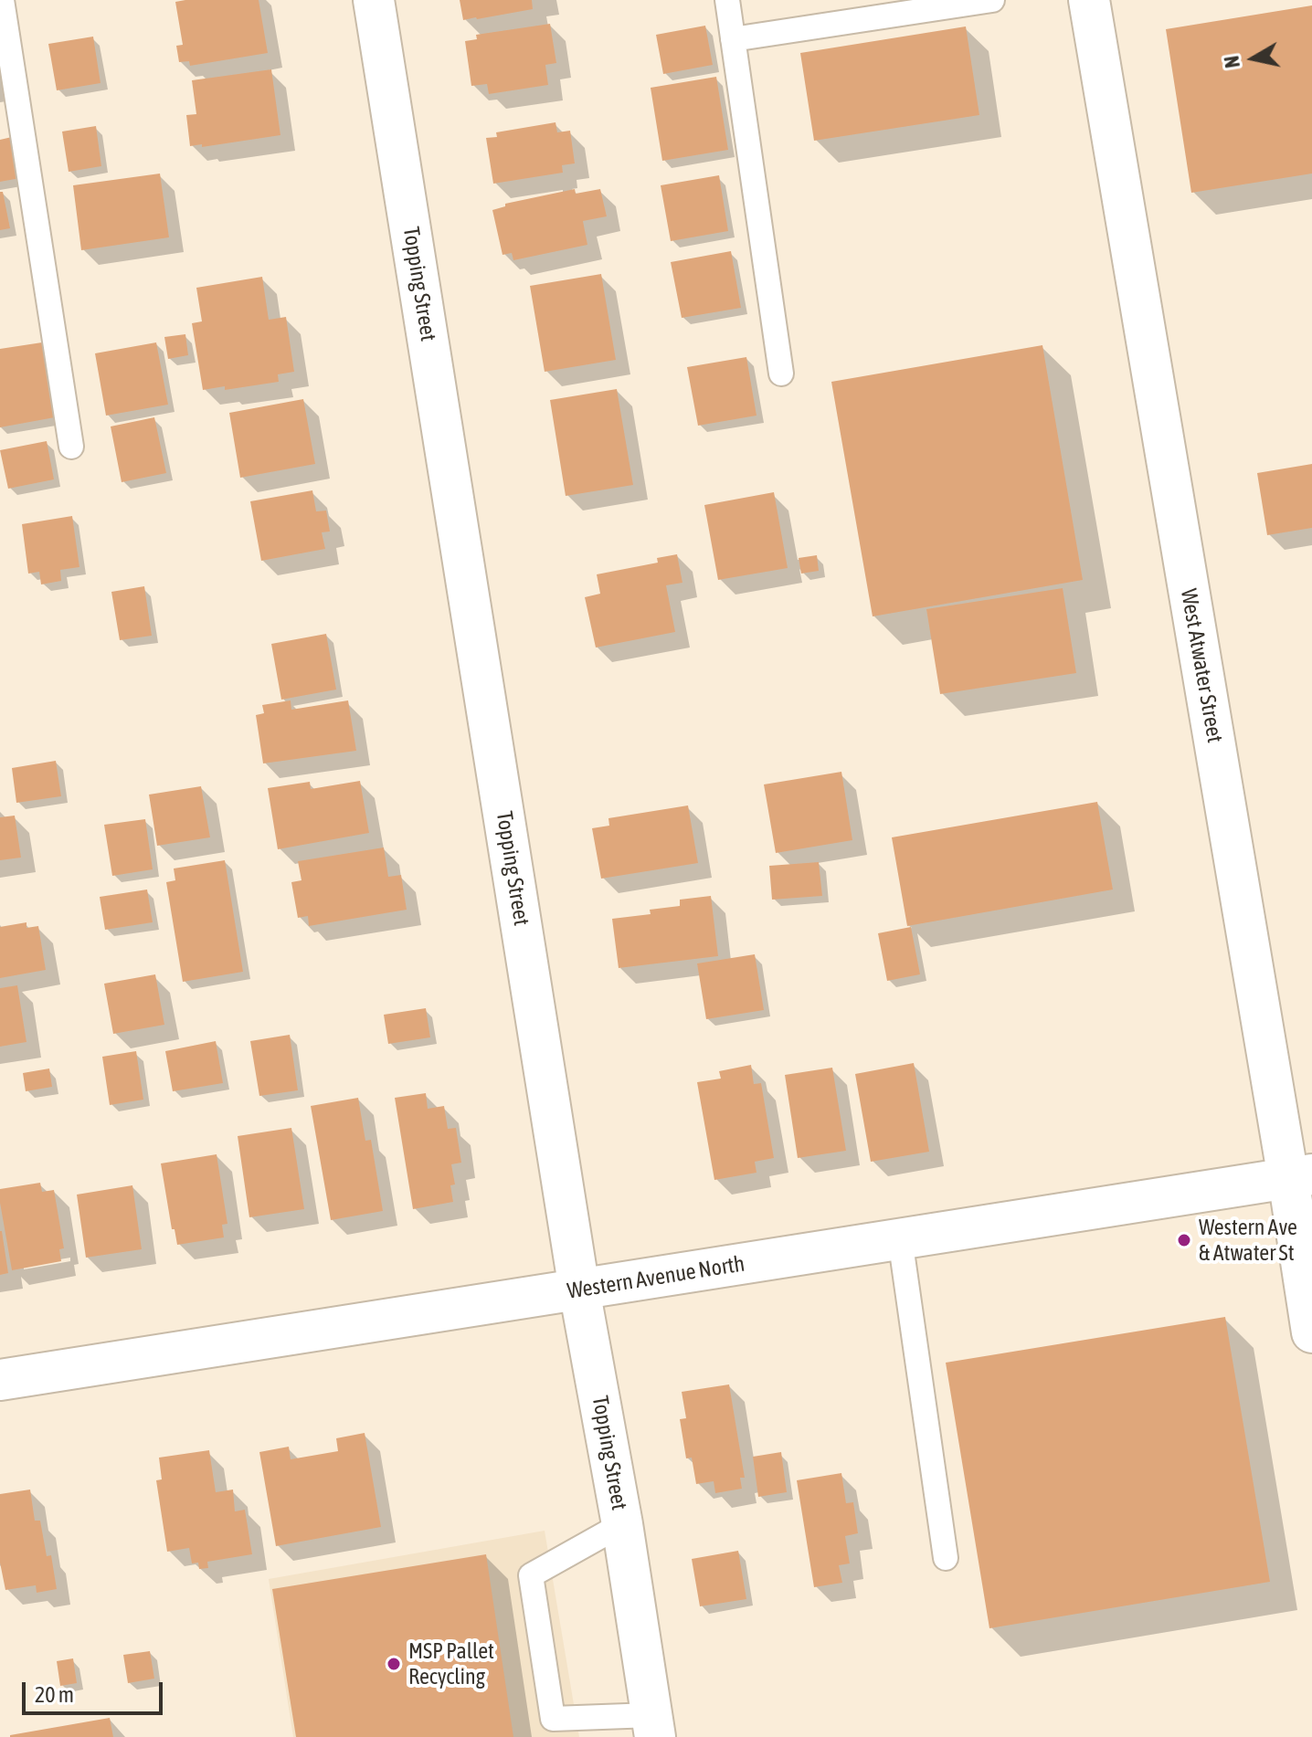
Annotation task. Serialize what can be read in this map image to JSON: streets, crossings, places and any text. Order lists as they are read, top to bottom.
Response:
{
  "streets": {
    "street": ["Topping Street", "West Atwater Street", "Western Avenue North"]
  },
  "crossings": [
    ["Topping Street", "Western Avenue North"],
    ["West Atwater Street", "Western Avenue North"]
  ],
  "places": ["Western Ave & Atwater St", "MSP Pallet Recycling"],
  "scale_bar": "20 m",
  "north": "left"
}
